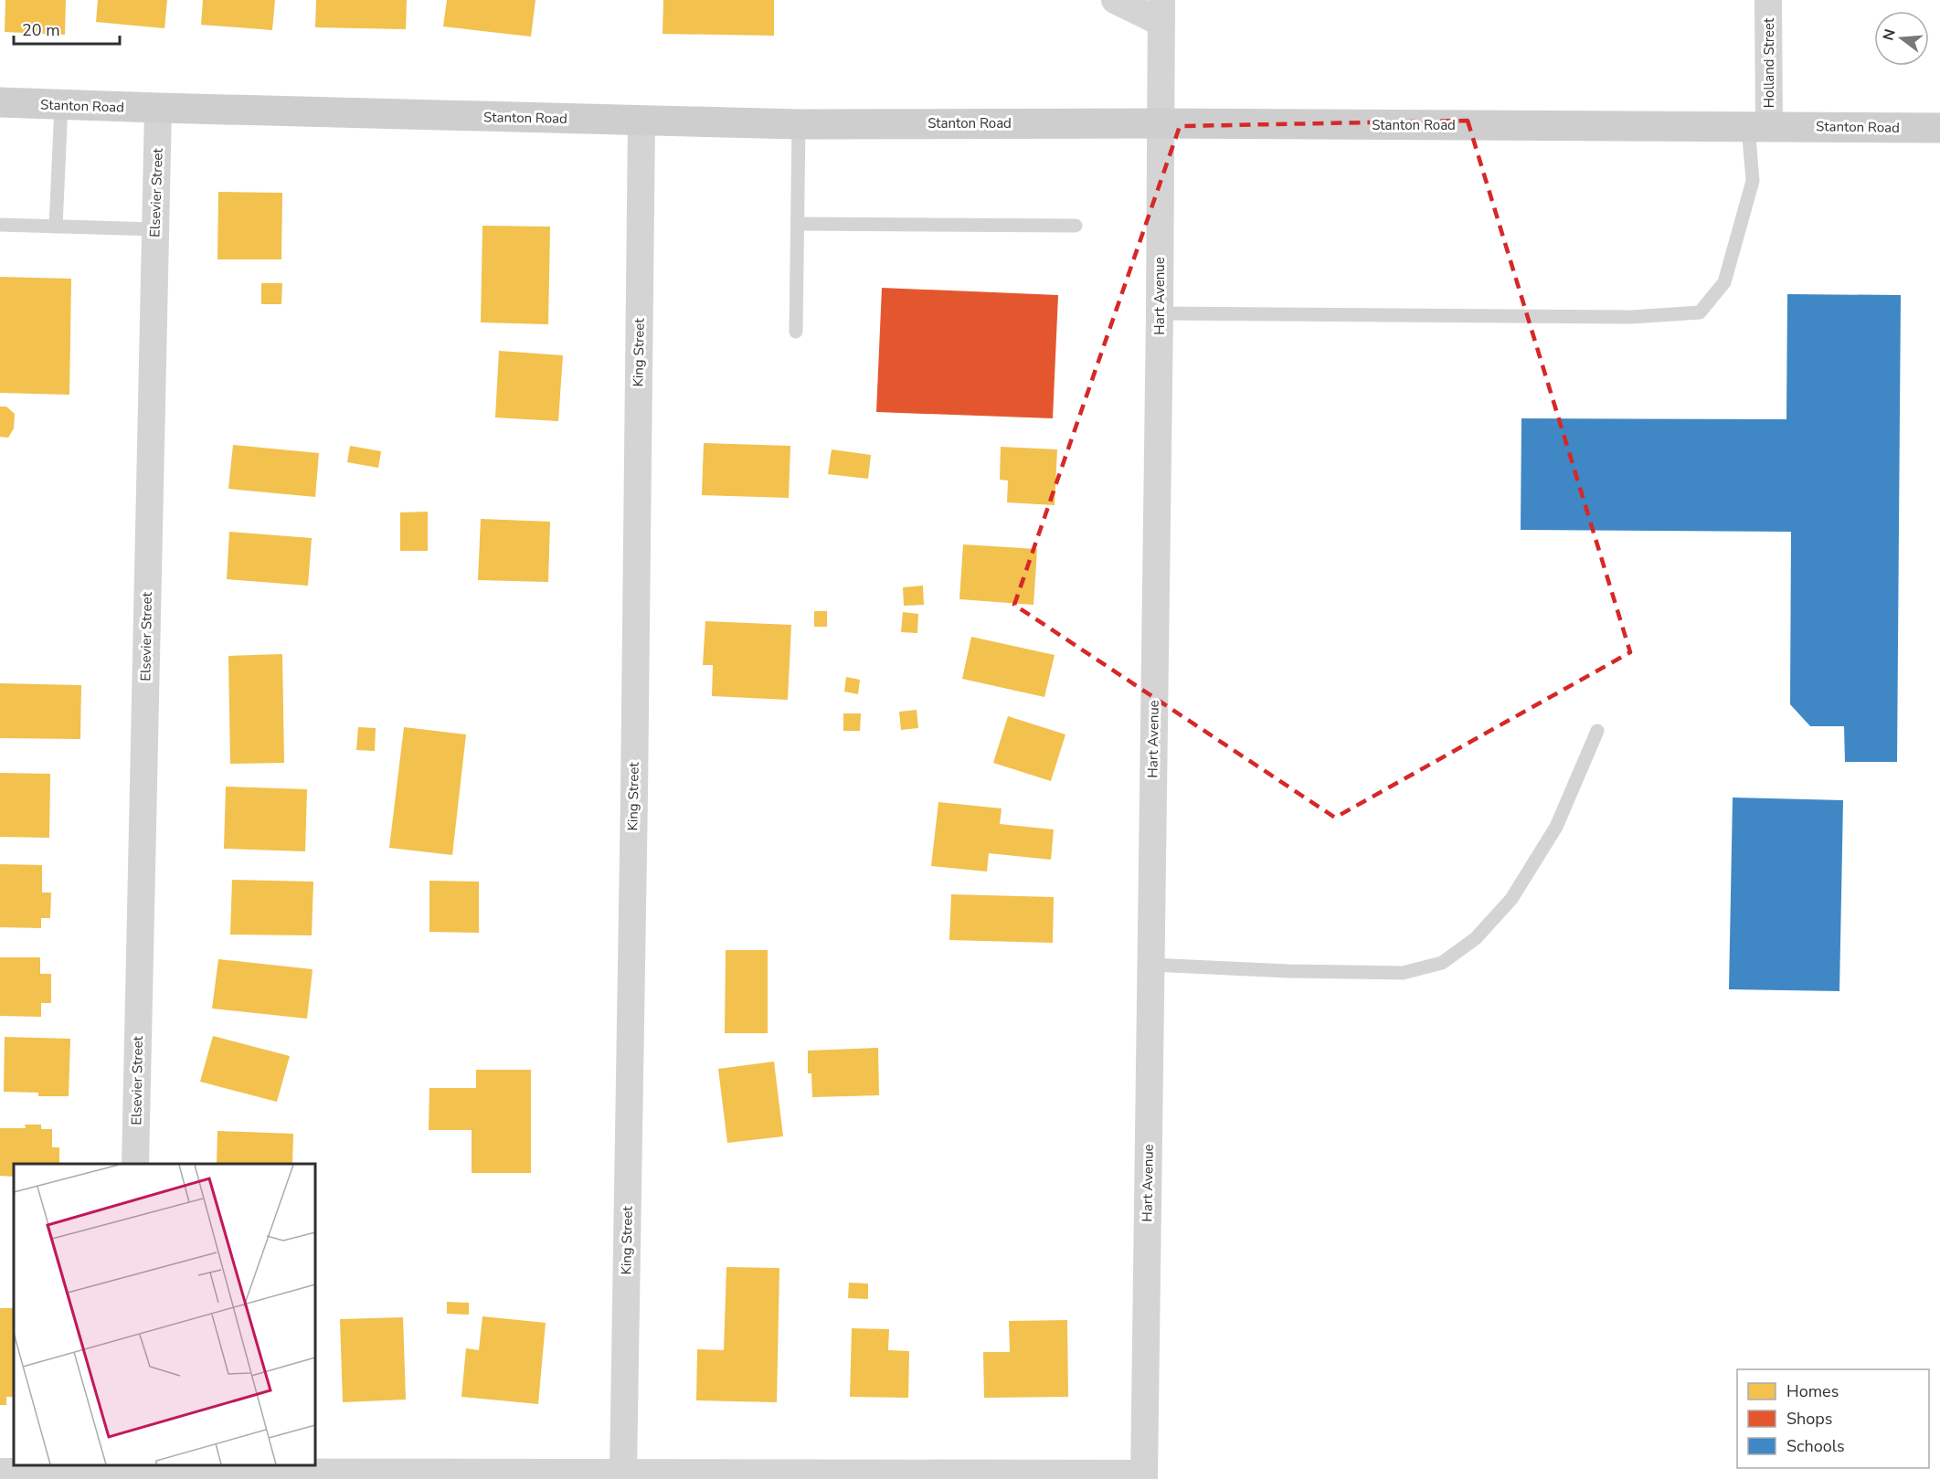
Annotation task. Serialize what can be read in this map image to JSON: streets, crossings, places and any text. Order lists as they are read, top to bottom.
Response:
{
  "streets": {
    "street": [
      "Holland Street",
      "Stanton Road",
      "Elsevier Street",
      "Hart Avenue",
      "King Street"
    ]
  },
  "crossings": [
    ["Holland Street", "Stanton Road"],
    ["Stanton Road", "Elsevier Street"],
    ["Stanton Road", "Hart Avenue"],
    ["Stanton Road", "King Street"]
  ],
  "legend": ["Homes", "Shops", "Schools"],
  "scale_bar": "20 m",
  "north": "left"
}
